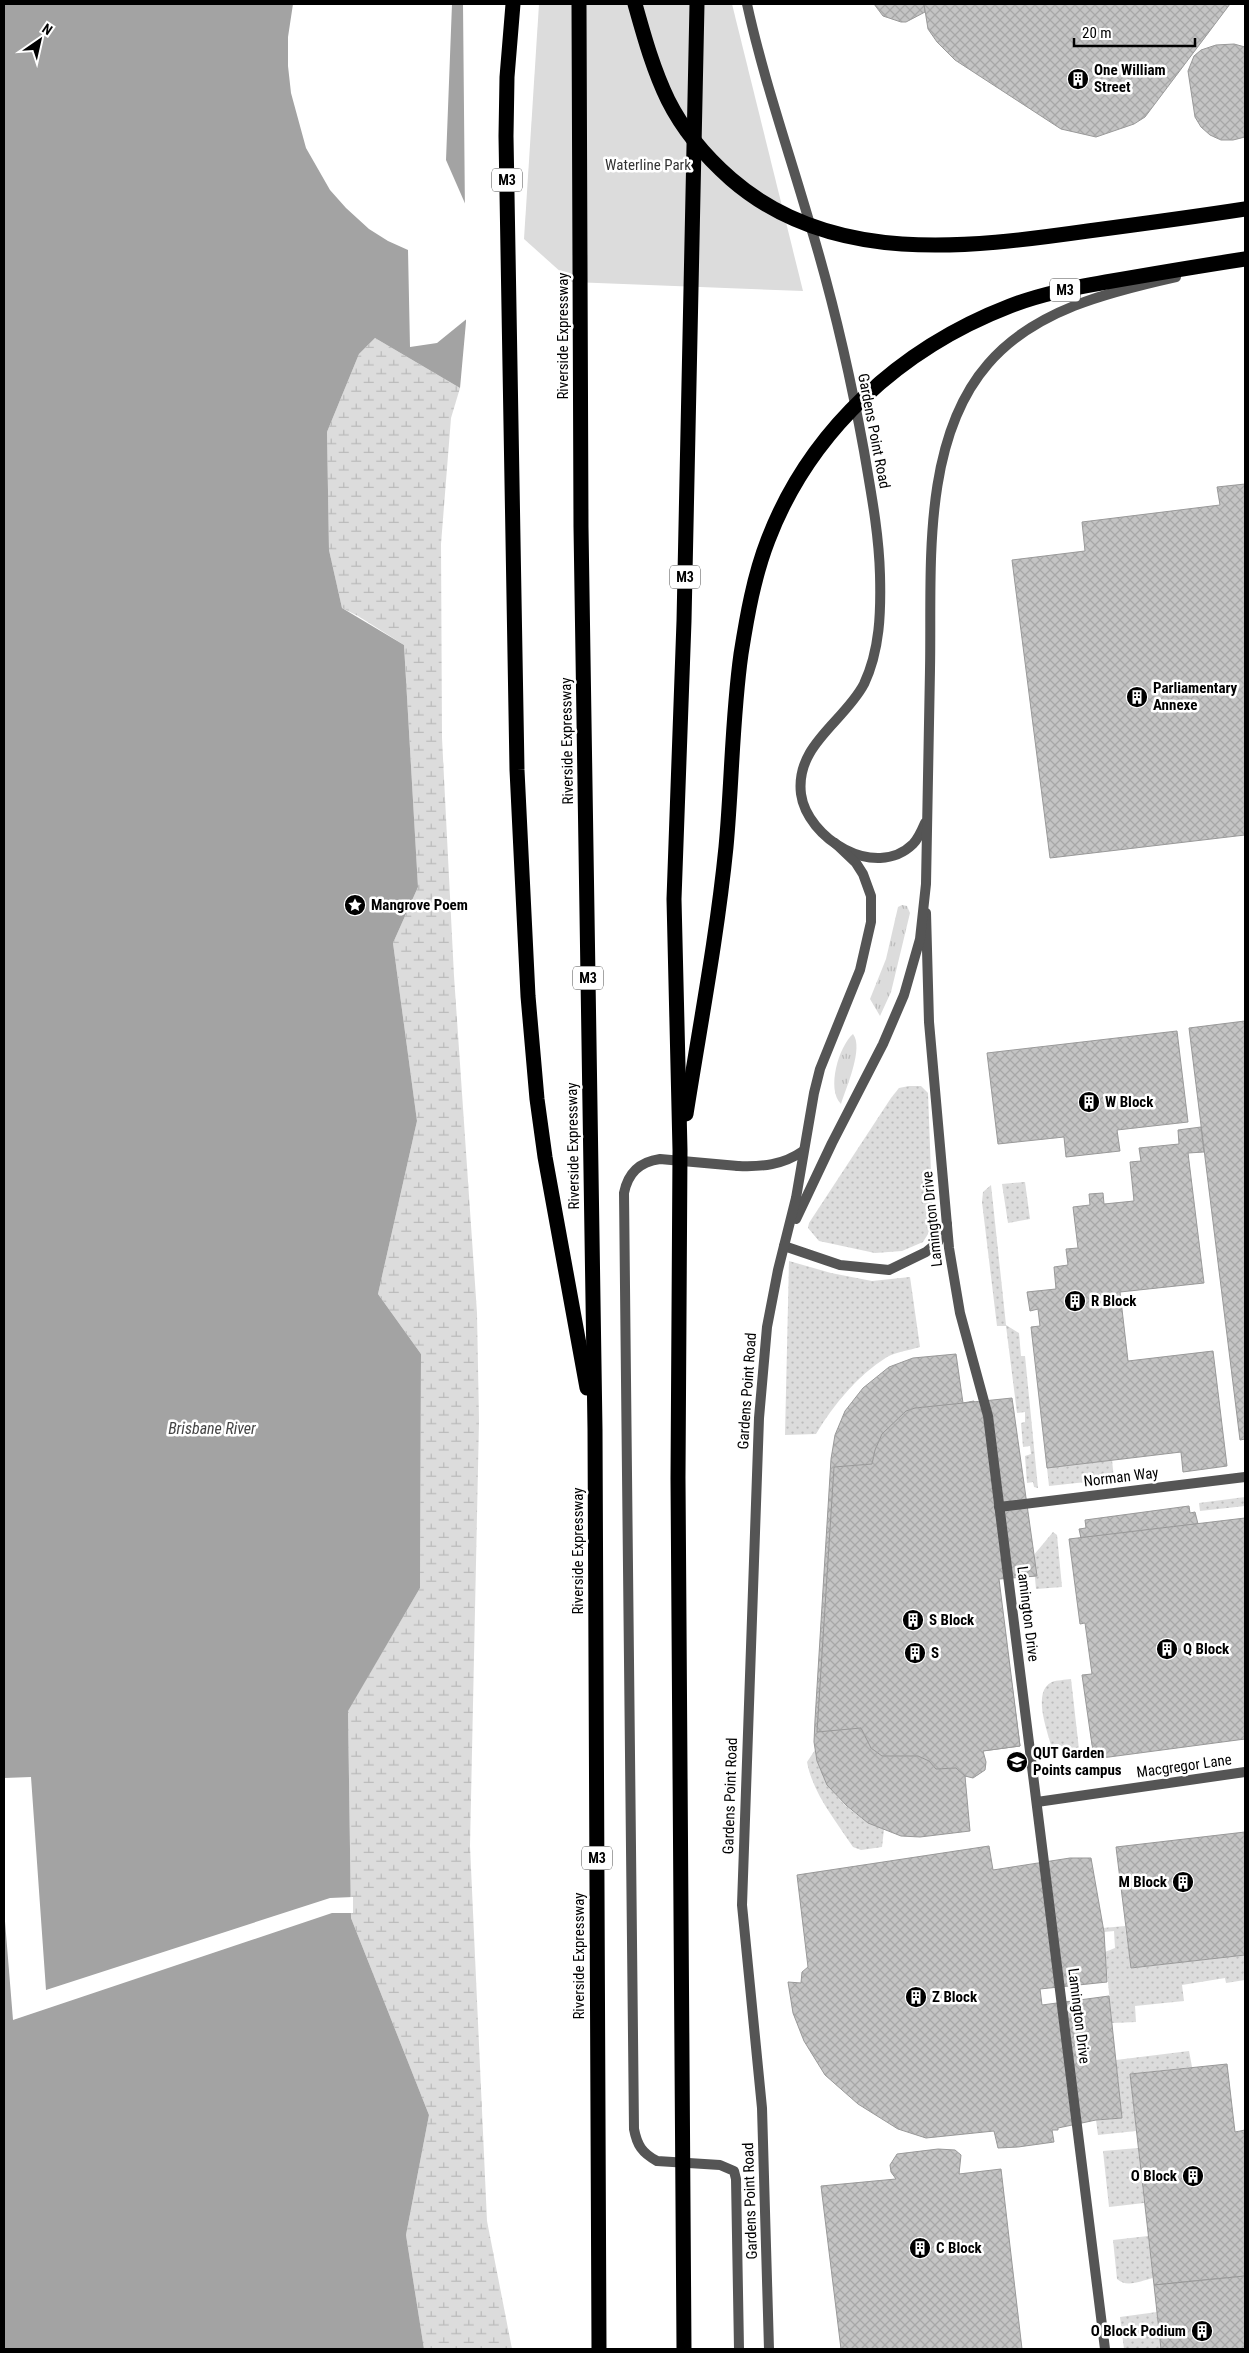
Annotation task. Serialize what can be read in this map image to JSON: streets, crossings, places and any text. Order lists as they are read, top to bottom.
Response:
{
  "streets": {
    "highway": ["M3", "Riverside Expressway"],
    "street": [
      "Gardens Point Road",
      "Lamington Drive",
      "Norman Way",
      "Macgregor Lane"
    ]
  },
  "crossings": [
    ["M3", "Riverside Expressway"],
    ["M3", "Gardens Point Road"],
    ["Gardens Point Road", "Lamington Drive"],
    ["Lamington Drive", "Norman Way"],
    ["Lamington Drive", "Macgregor Lane"]
  ],
  "water": ["Brisbane River"],
  "parks": ["Waterline Park"],
  "places": {
    "building": [
      "One William Street",
      "Parliamentary Annexe",
      "W Block",
      "R Block",
      "S Block",
      "Q Block",
      "S",
      "M Block",
      "Z Block",
      "O Block",
      "C Block",
      "O Block Podium"
    ],
    "place": ["Mangrove Poem"],
    "school or university": ["QUT Garden Points campus"]
  },
  "scale_bar": "20 m",
  "north": "top right"
}
